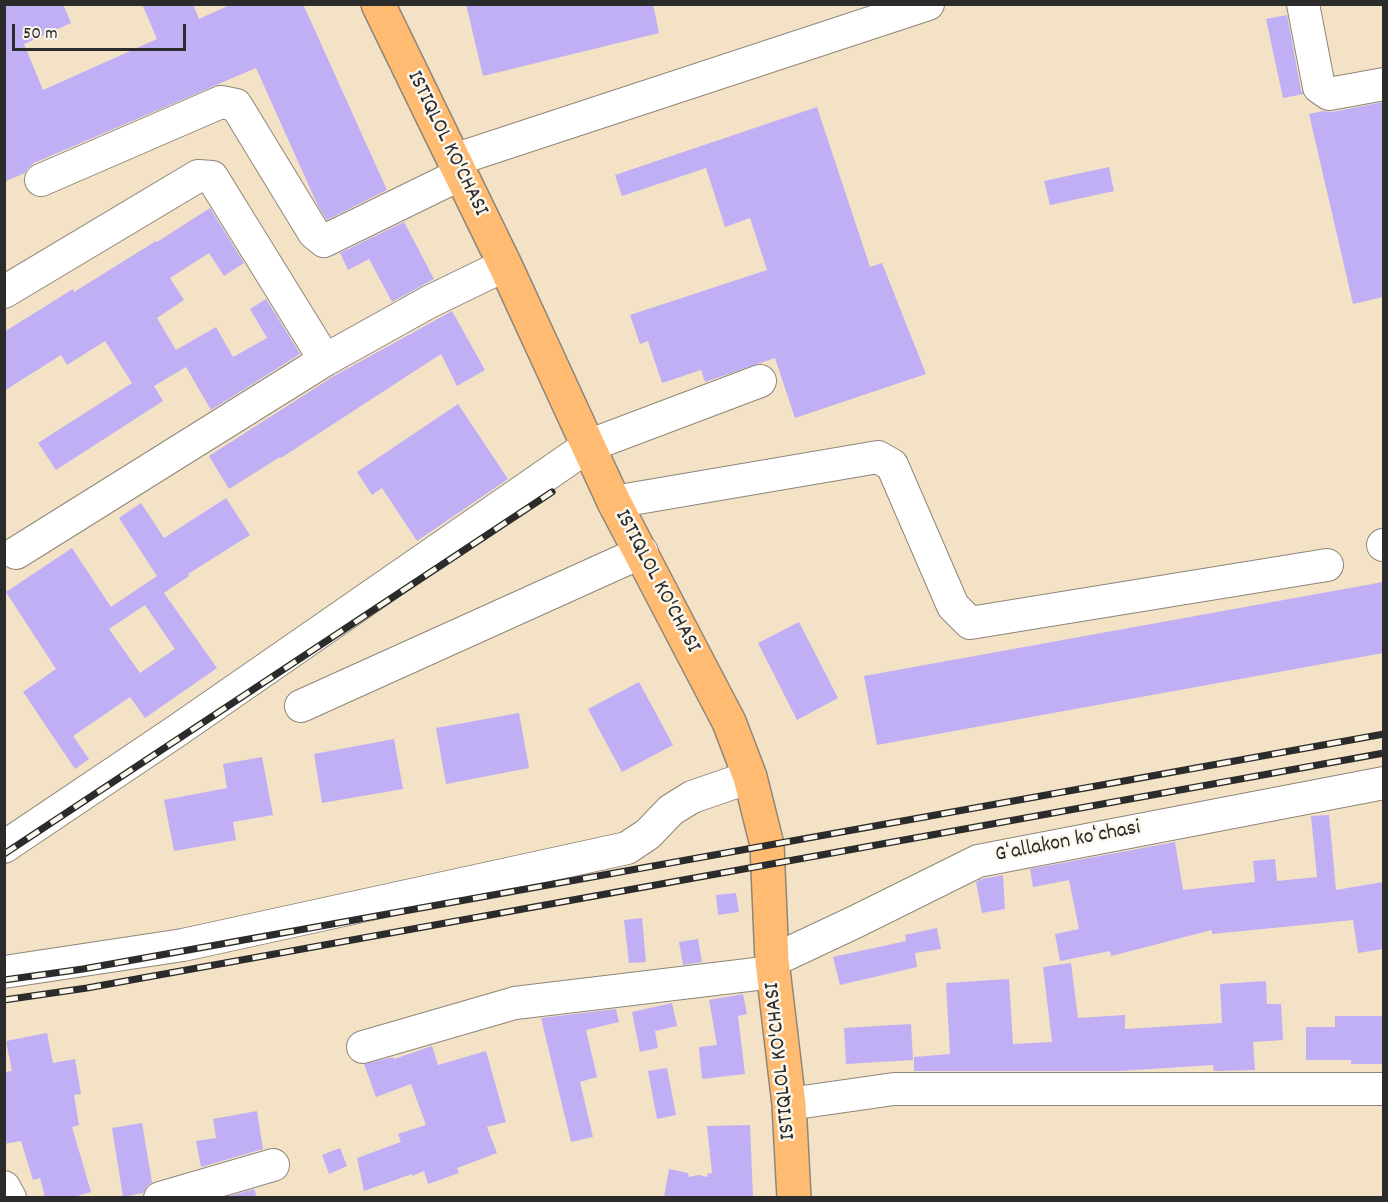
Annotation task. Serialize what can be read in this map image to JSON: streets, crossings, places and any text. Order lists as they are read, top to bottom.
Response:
{
  "streets": {
    "main road": ["ISTIQLOL KO'CHASI"],
    "street": ["Gʻallakon koʻchasi"]
  },
  "crossings": [
    ["ISTIQLOL KO'CHASI", "Gʻallakon koʻchasi"]
  ],
  "scale_bar": "50 m"
}
